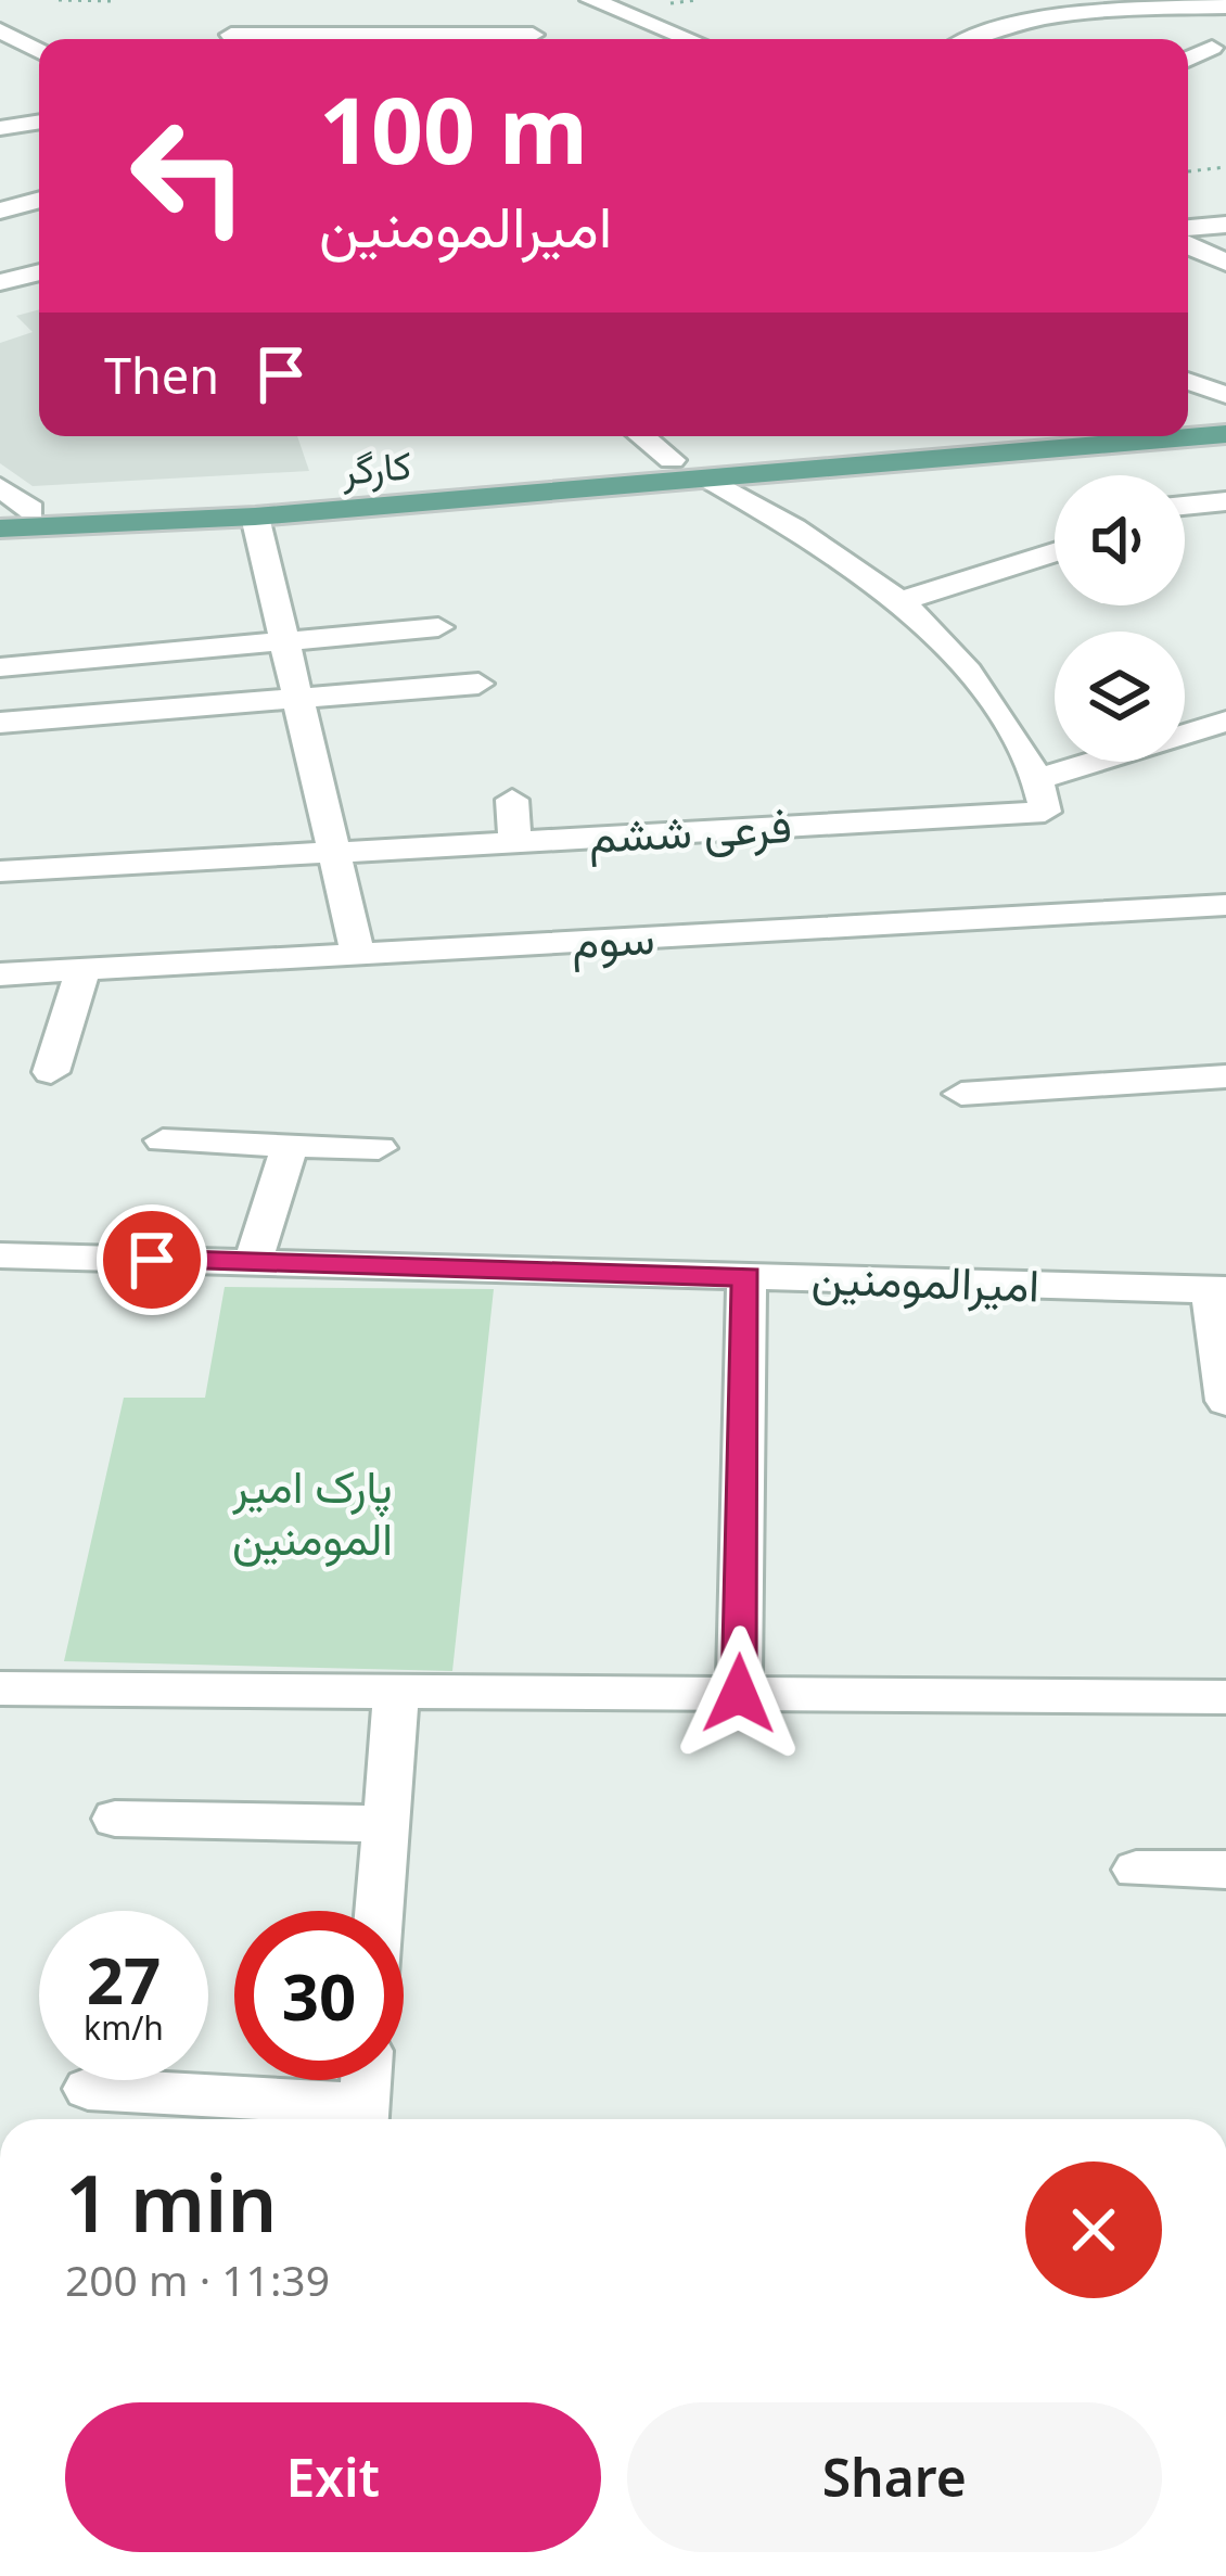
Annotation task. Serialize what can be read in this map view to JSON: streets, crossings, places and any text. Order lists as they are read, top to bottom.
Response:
{
  "streets": {
    "main road": ["کارگر"],
    "street": ["فرعی ششم", "سوم", "امیرالمومنین"]
  },
  "parks": ["پارک امیر المومنین"],
  "page": {
    "turn": ["100 m", "امیرالمومنین"],
    "then": "Then",
    "speed": "27 km/h",
    "limit": "30",
    "heading": ["1 min", "200 m · 11:39"],
    "buttons": ["Exit", "Share"]
  }
}
